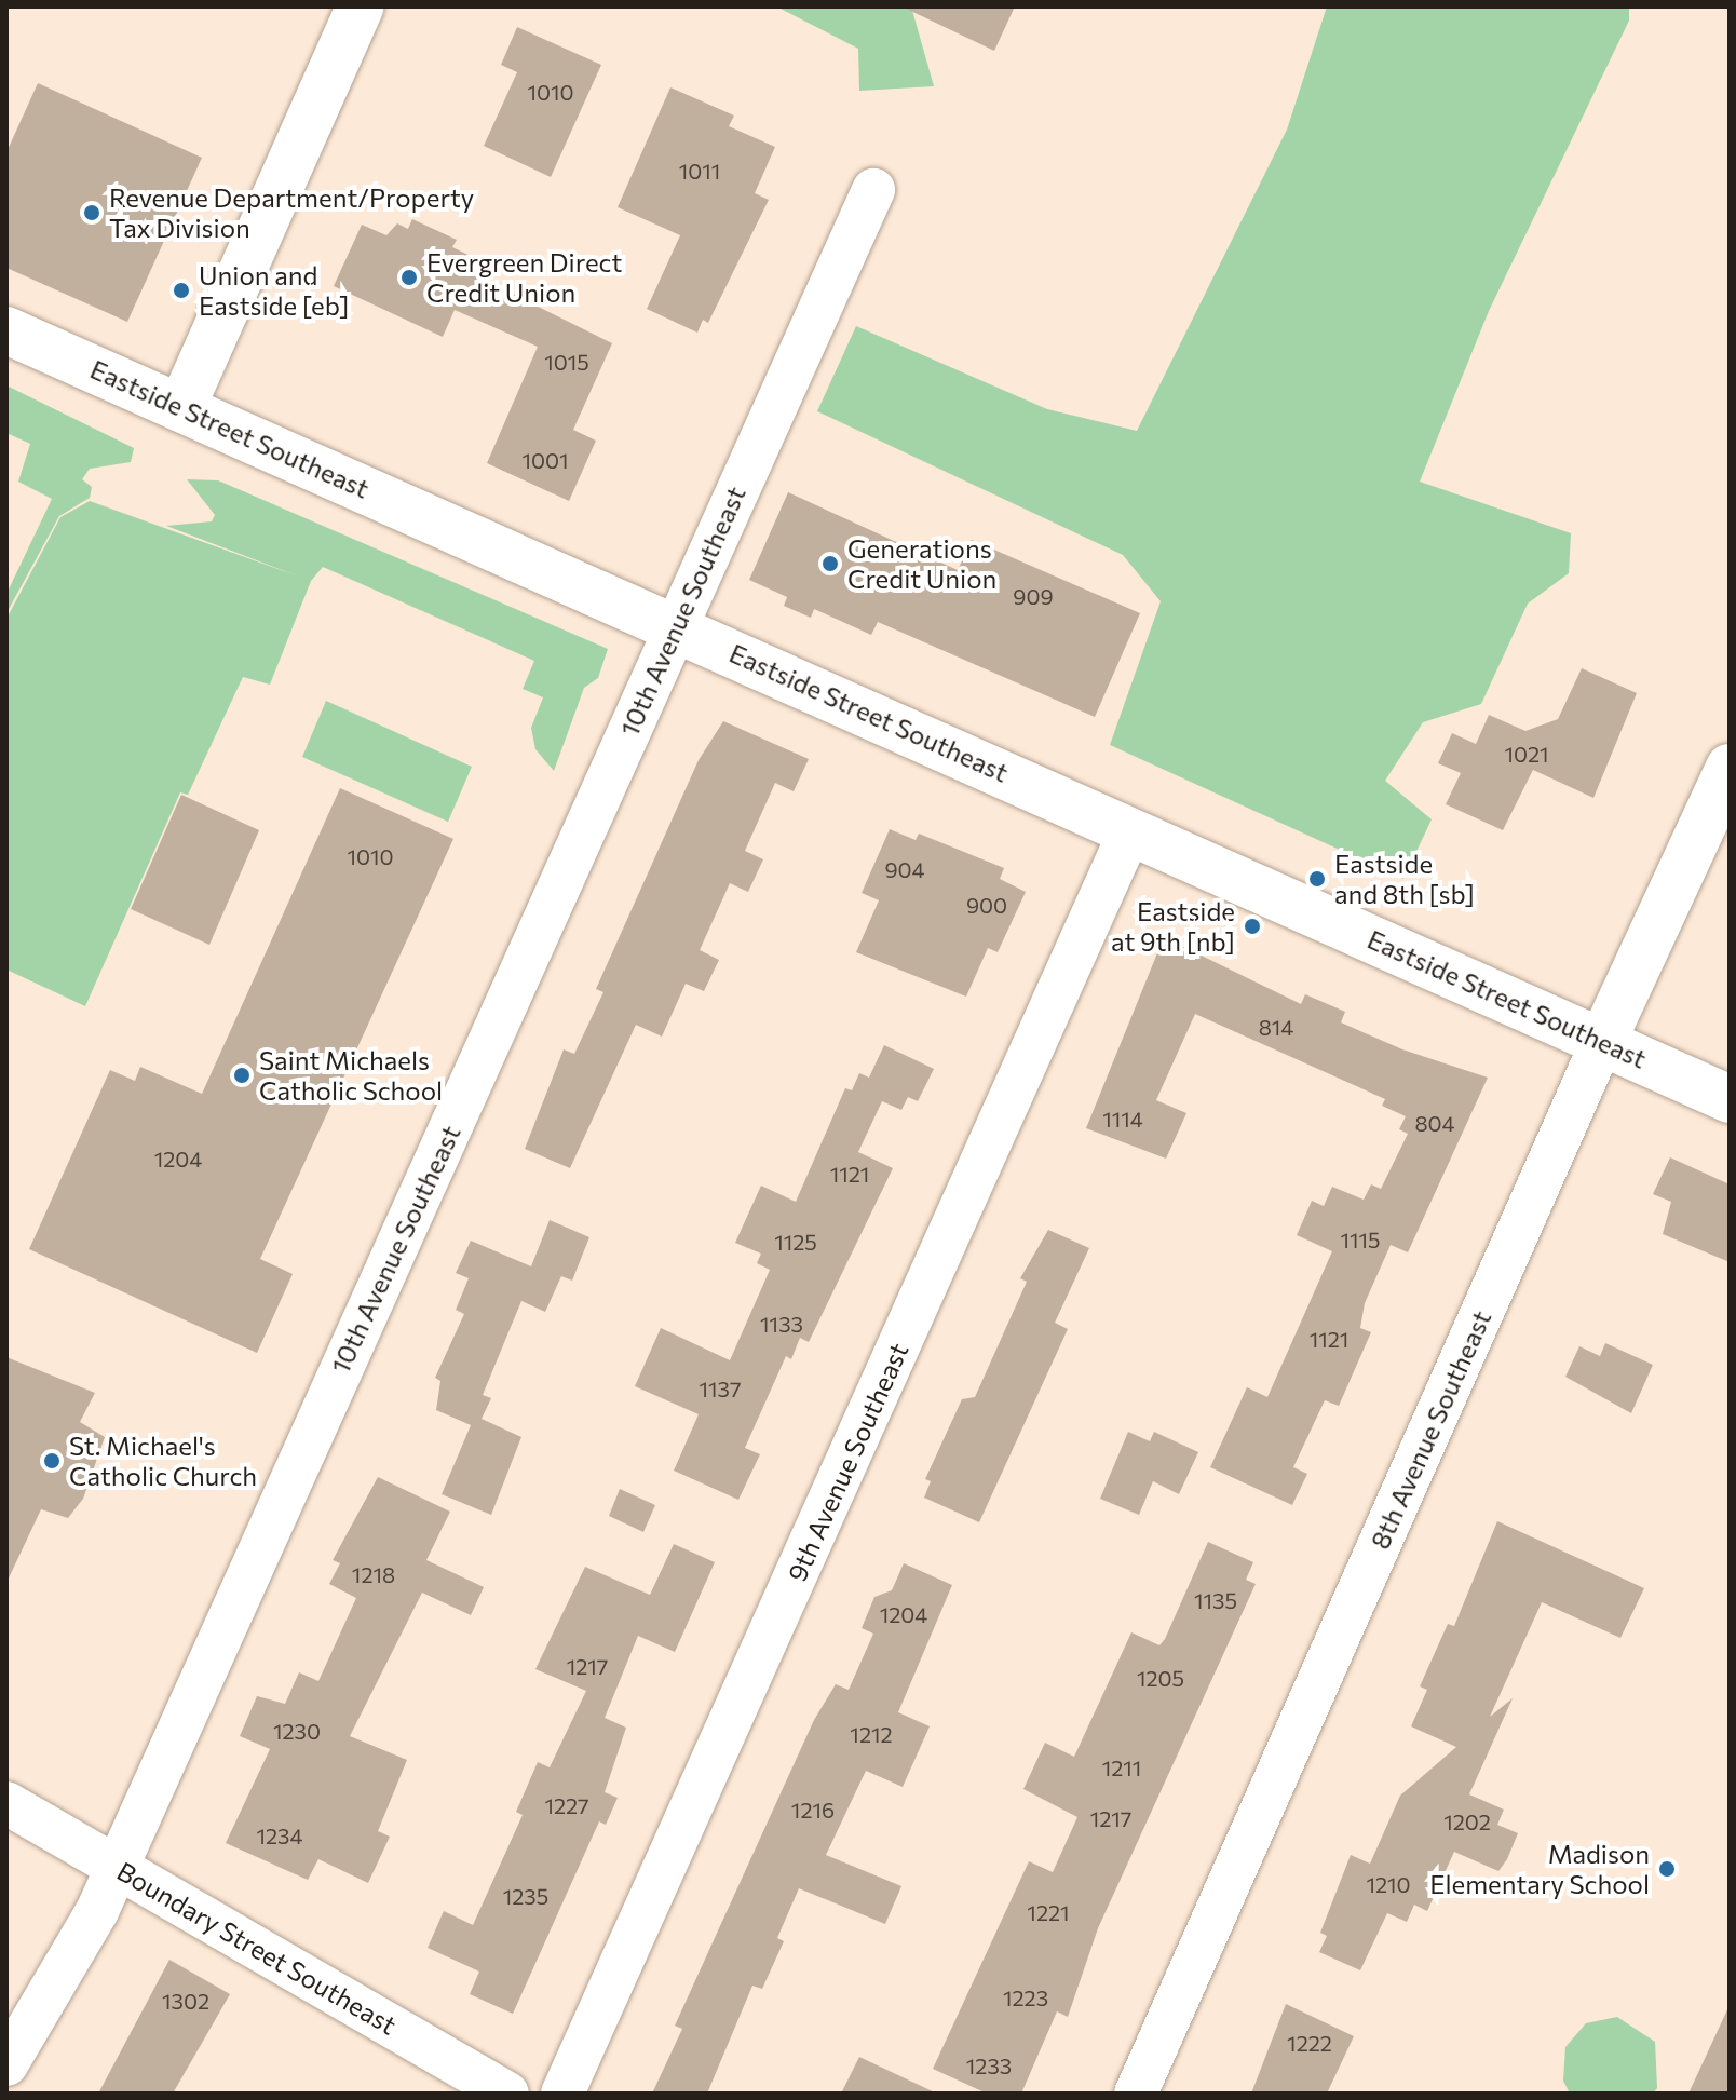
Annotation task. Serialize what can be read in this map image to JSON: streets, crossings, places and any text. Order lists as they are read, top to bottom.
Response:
{
  "streets": {
    "street": [
      "Eastside Street Southeast",
      "10th Avenue Southeast",
      "8th Avenue Southeast",
      "9th Avenue Southeast",
      "Boundary Street Southeast"
    ]
  },
  "crossings": [
    ["Eastside Street Southeast", "10th Avenue Southeast"],
    ["Eastside Street Southeast", "8th Avenue Southeast"],
    ["Eastside Street Southeast", "9th Avenue Southeast"],
    ["10th Avenue Southeast", "Boundary Street Southeast"]
  ],
  "places": [
    "Revenue Department/Property Tax Division",
    "Evergreen Direct Credit Union",
    "Union and Eastside [eb]",
    "Generations Credit Union",
    "Eastside and 8th [sb]",
    "Eastside at 9th [nb]",
    "Saint Michaels Catholic School",
    "St. Michael's Catholic Church",
    "Madison Elementary School"
  ],
  "house_numbers": [
    "1010",
    "1011",
    "1015",
    "1001",
    "909",
    "1021",
    "1010",
    "904",
    "900",
    "814",
    "1114",
    "804",
    "1204",
    "1121",
    "1115",
    "1125",
    "1133",
    "1121",
    "1137",
    "1218",
    "1135",
    "1204",
    "1217",
    "1205",
    "1230",
    "1212",
    "1211",
    "1227",
    "1216",
    "1217",
    "1202",
    "1234",
    "1210",
    "1235",
    "1221",
    "1223",
    "1302",
    "1222",
    "1233"
  ]
}
